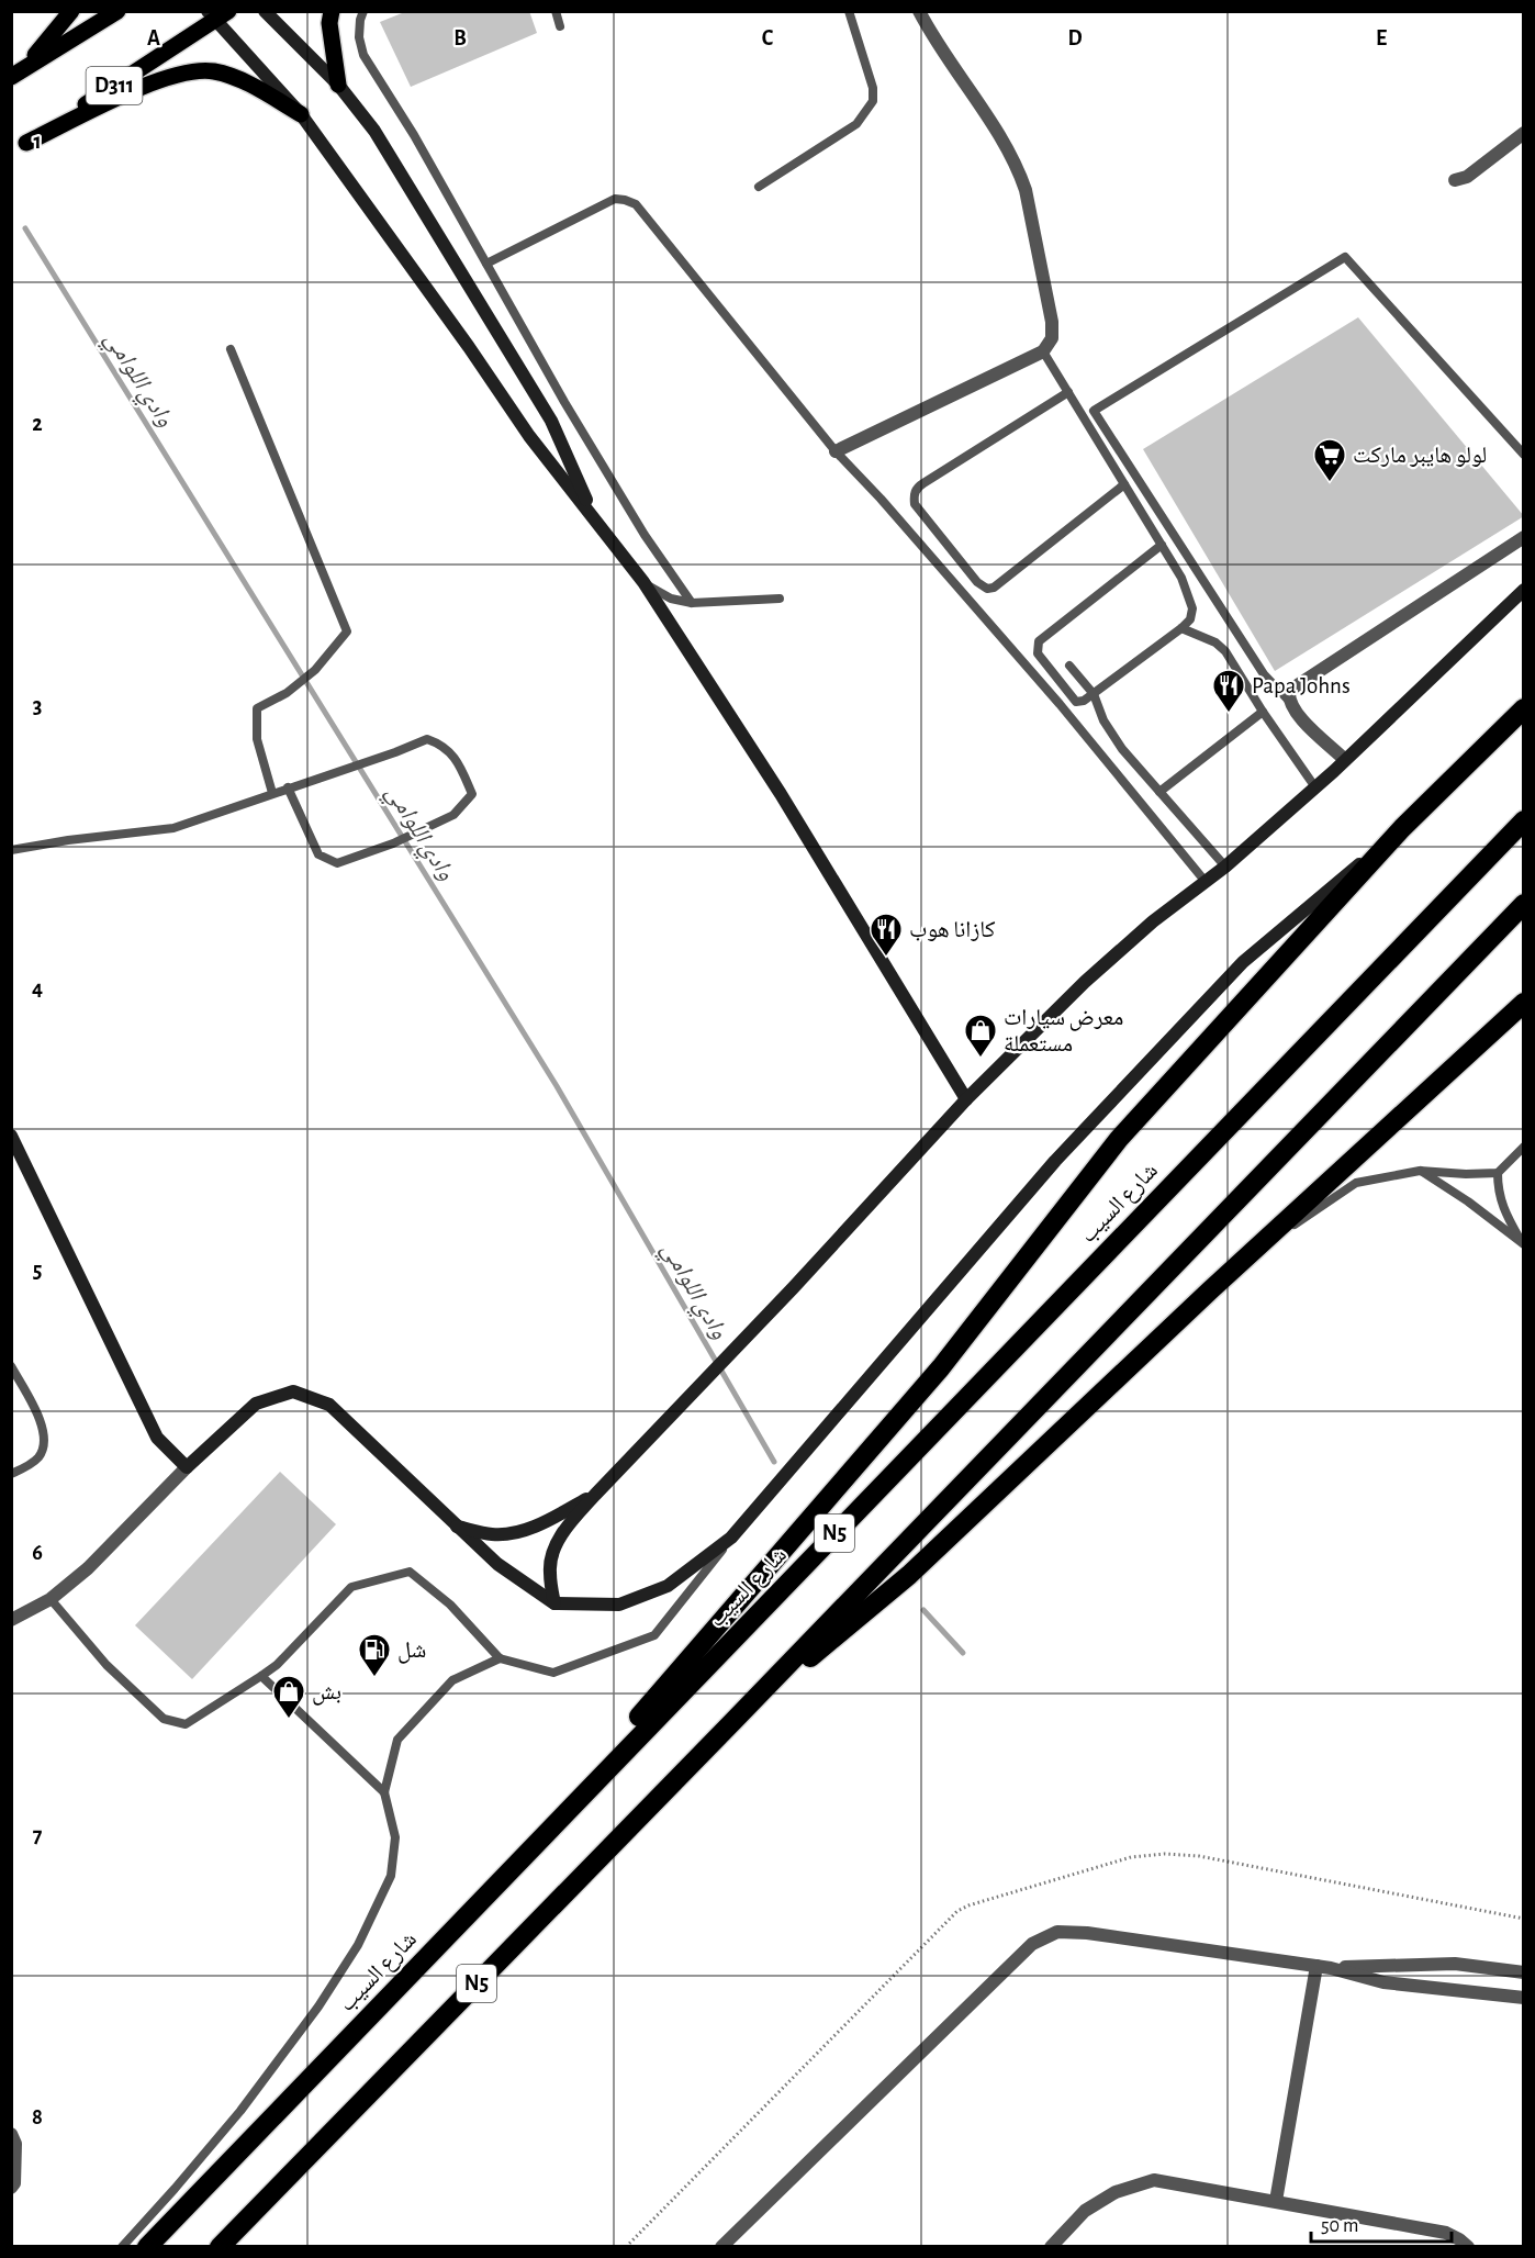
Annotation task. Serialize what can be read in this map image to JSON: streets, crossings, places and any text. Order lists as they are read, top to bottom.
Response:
{
  "streets": {
    "highway": ["شارع السيب", "N5"],
    "main road": ["D311"]
  },
  "water": ["وادي اللوامي"],
  "places": {
    "supermarket": ["لولو هايبر ماركت"],
    "restaurant": ["Papa Johns", "كازانا هوب"],
    "shop": ["معرض سيارات مستعملة", "بش"],
    "fuel station": ["شل"]
  },
  "scale_bar": "50 m",
  "grid": {
    "columns": [
      "A",
      "B",
      "C",
      "D",
      "E"
    ],
    "rows": [
      "1",
      "2",
      "3",
      "4",
      "5",
      "6",
      "7",
      "8"
    ]
  }
}
